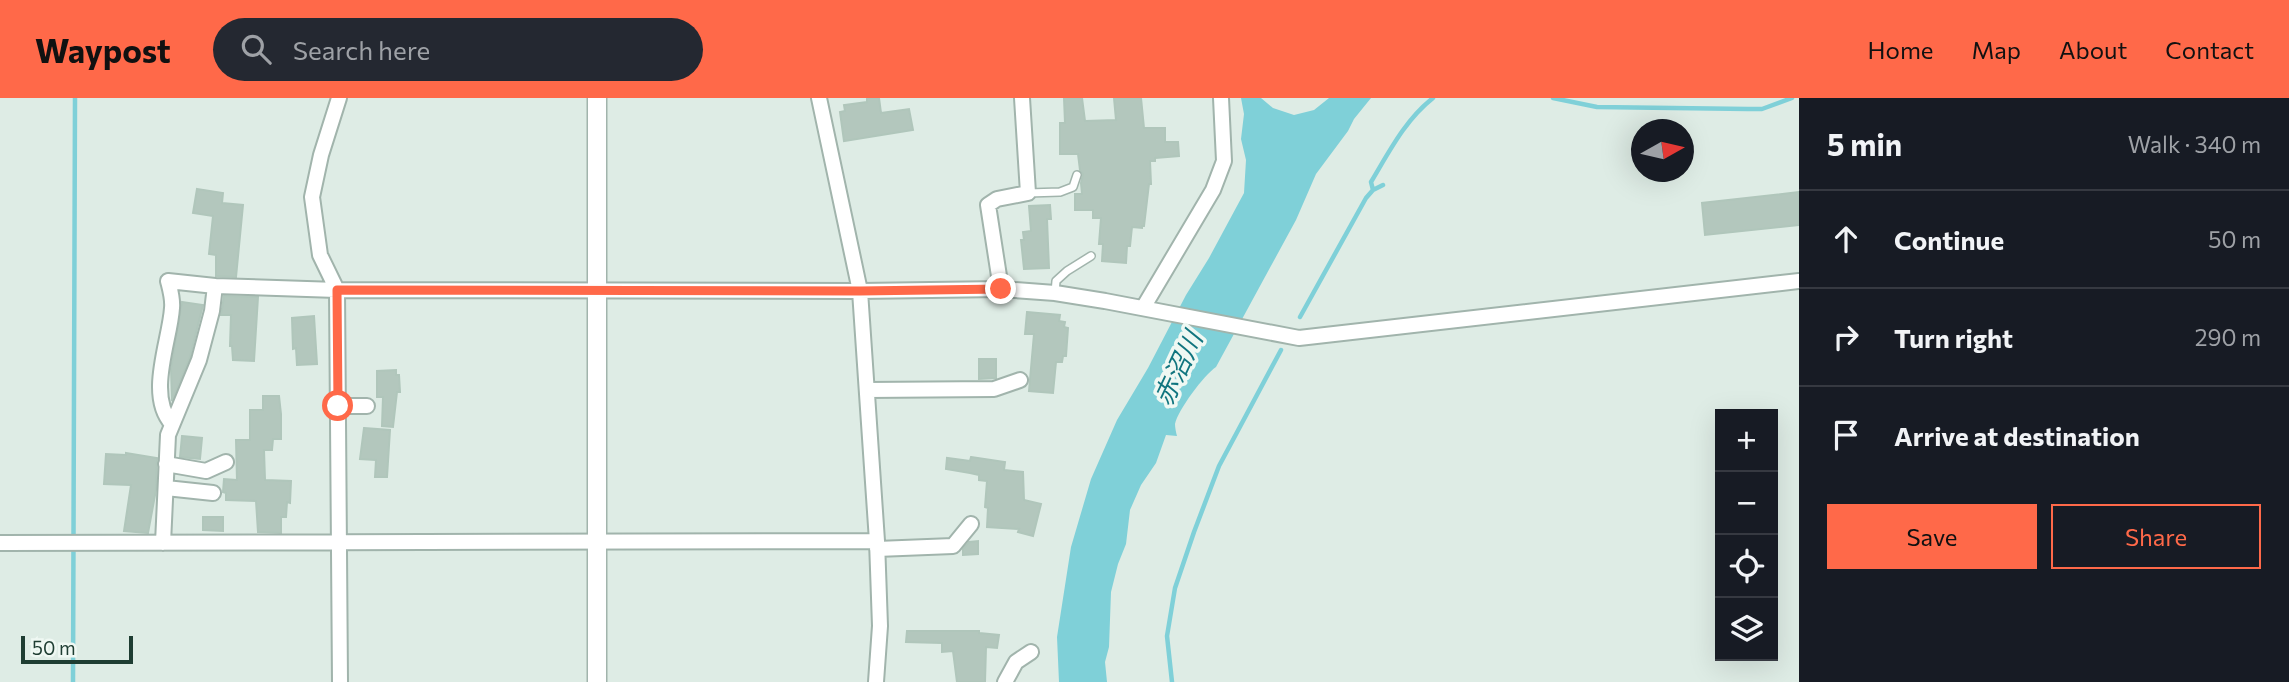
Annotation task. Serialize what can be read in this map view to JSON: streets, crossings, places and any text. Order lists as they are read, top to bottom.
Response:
{
  "water": ["赤沼川"],
  "scale_bar": "50 m",
  "north": "right",
  "page": {
    "header": "Waypost",
    "search": "Search here",
    "nav": [
      "Home",
      "Map",
      "About",
      "Contact"
    ],
    "heading": ["5 min", "Walk · 340 m"],
    "list": [
      ["Continue", "50 m"],
      ["Turn right", "290 m"],
      "Arrive at destination"
    ],
    "map_buttons": ["+", "−"],
    "buttons": ["Save", "Share"],
    "scale": "50 m"
  }
}
